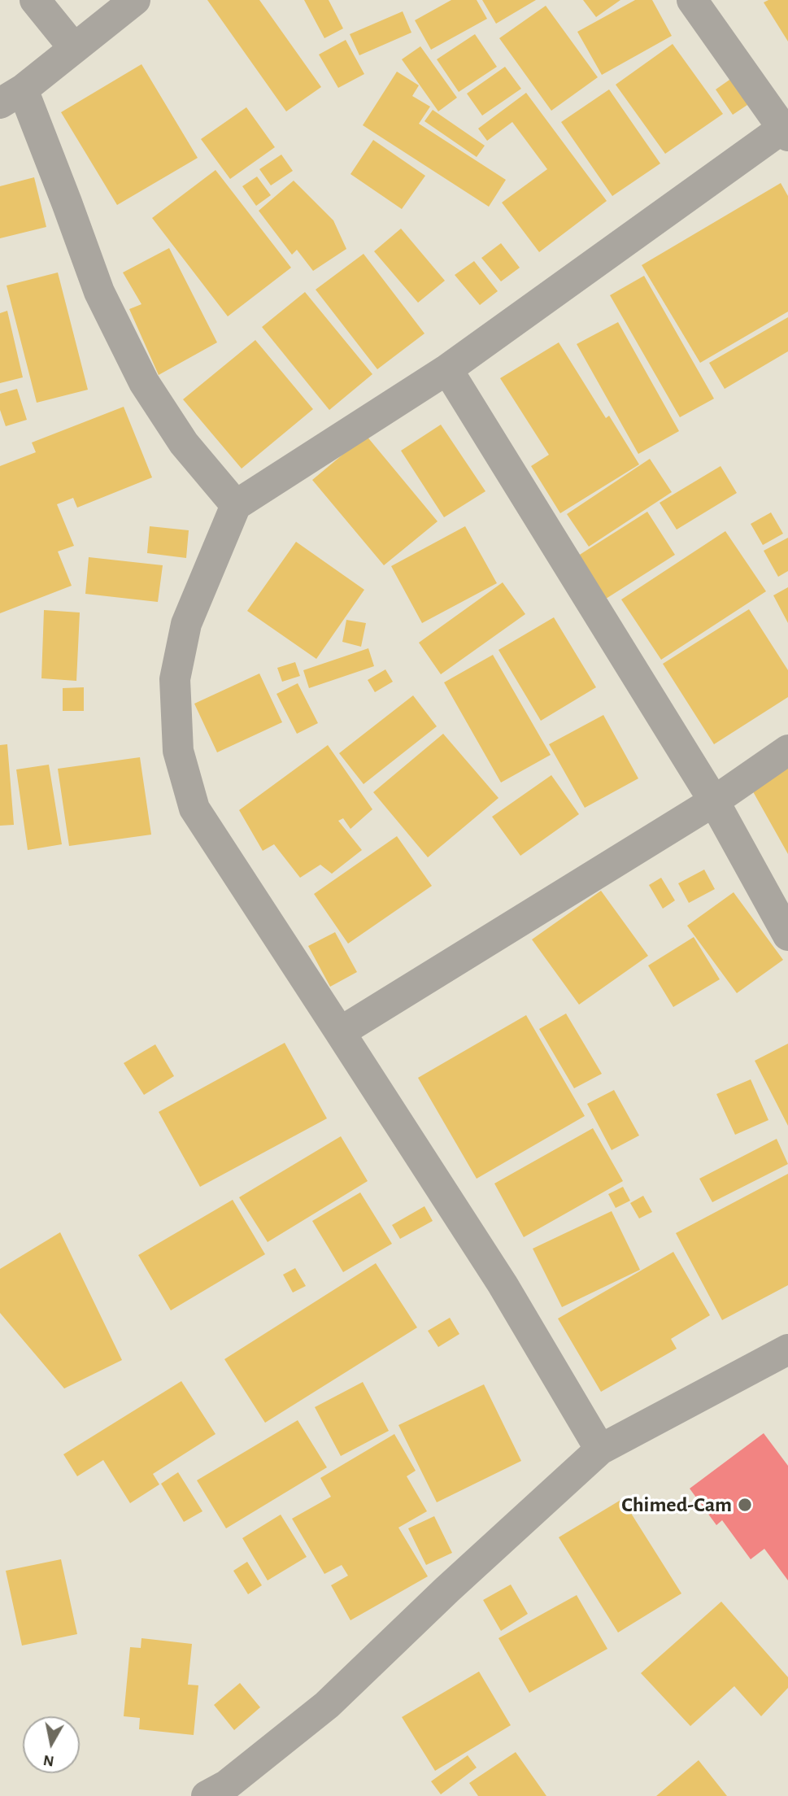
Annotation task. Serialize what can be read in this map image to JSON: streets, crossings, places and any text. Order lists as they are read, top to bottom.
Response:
{
  "places": ["Chimed-Cam"],
  "north": "bottom"
}
